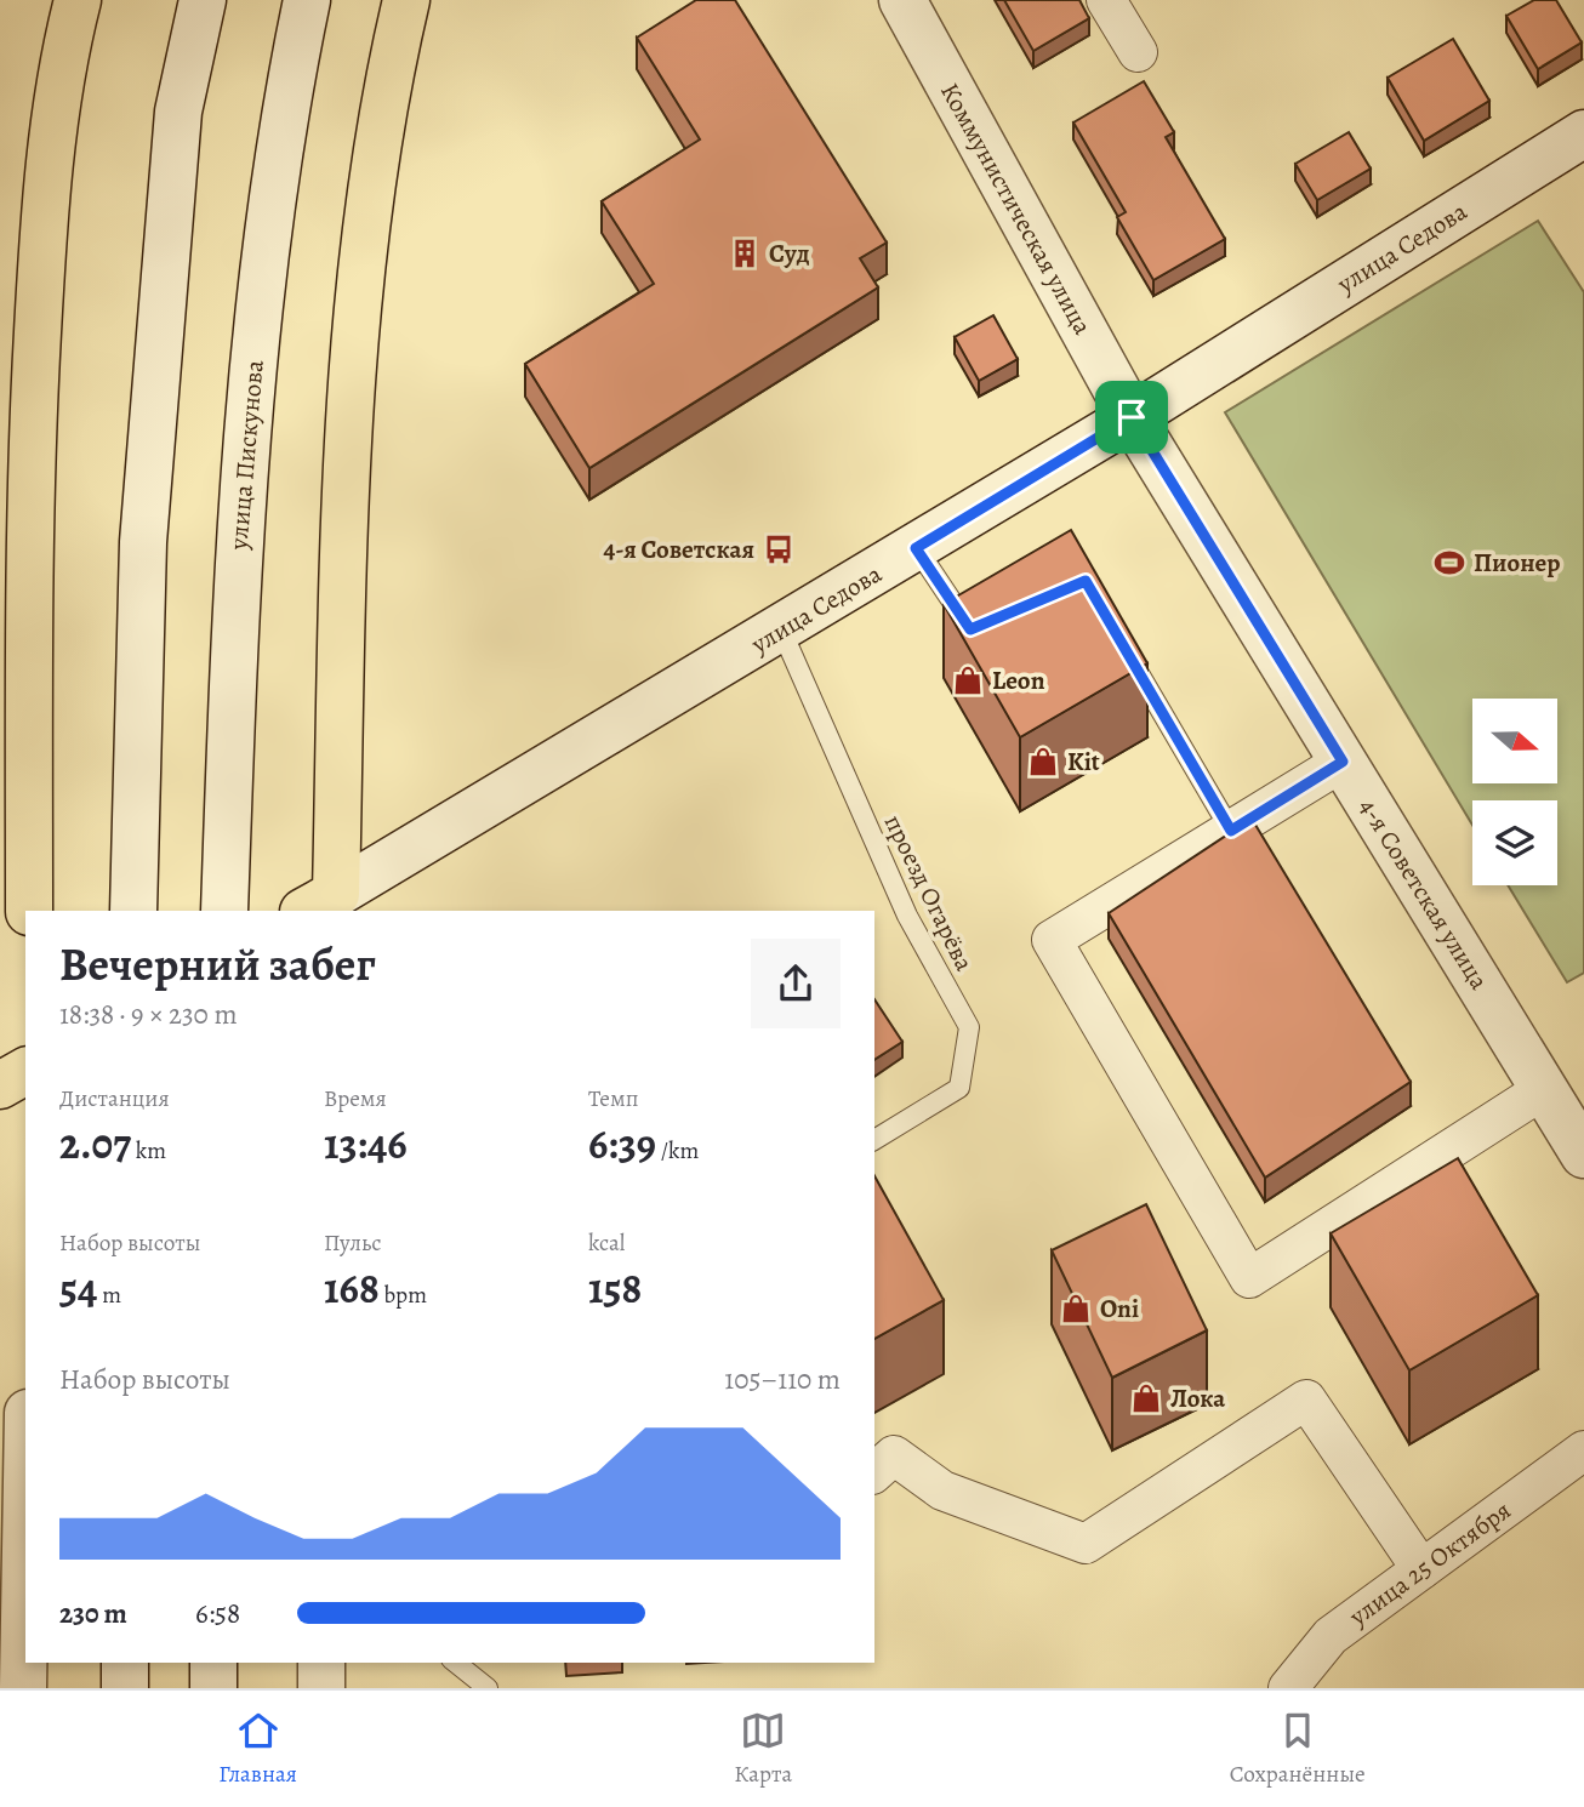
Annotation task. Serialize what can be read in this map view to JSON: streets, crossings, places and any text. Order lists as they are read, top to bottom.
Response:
{
  "streets": {
    "main road": [
      "Коммунистическая улица",
      "улица Седова",
      "улица Пискунова",
      "4-я Советская улица"
    ],
    "street": ["улица 25 Октября"],
    "lane": ["проезд Огарёва"]
  },
  "crossings": [
    ["Коммунистическая улица", "улица Седова"],
    ["Коммунистическая улица", "4-я Советская улица"],
    ["улица Седова", "проезд Огарёва"],
    ["улица Седова", "4-я Советская улица"]
  ],
  "places": {
    "building": ["Суд"],
    "bus stop": ["4-я Советская"],
    "sports": ["Пионер"],
    "shop": [
      "Leon",
      "Kit",
      "Oni",
      "Лока"
    ]
  },
  "north": "right",
  "page": {
    "heading": ["Вечерний забег", "18:38 · 9 × 230 m"],
    "stats": [
      ["Дистанция", "2.07 km"],
      ["Время", "13:46"],
      ["Темп", "6:39 /km"],
      ["Набор высоты", "54 m"],
      ["Пульс", "168 bpm"],
      ["kcal", "158"]
    ],
    "chart": ["Набор высоты", "105–110 m"],
    "list": [
      {
        "name": "230 m",
        "note": "6:58"
      }
    ],
    "tabs": ["Главная", "Карта", "Сохранённые"]
  }
}
